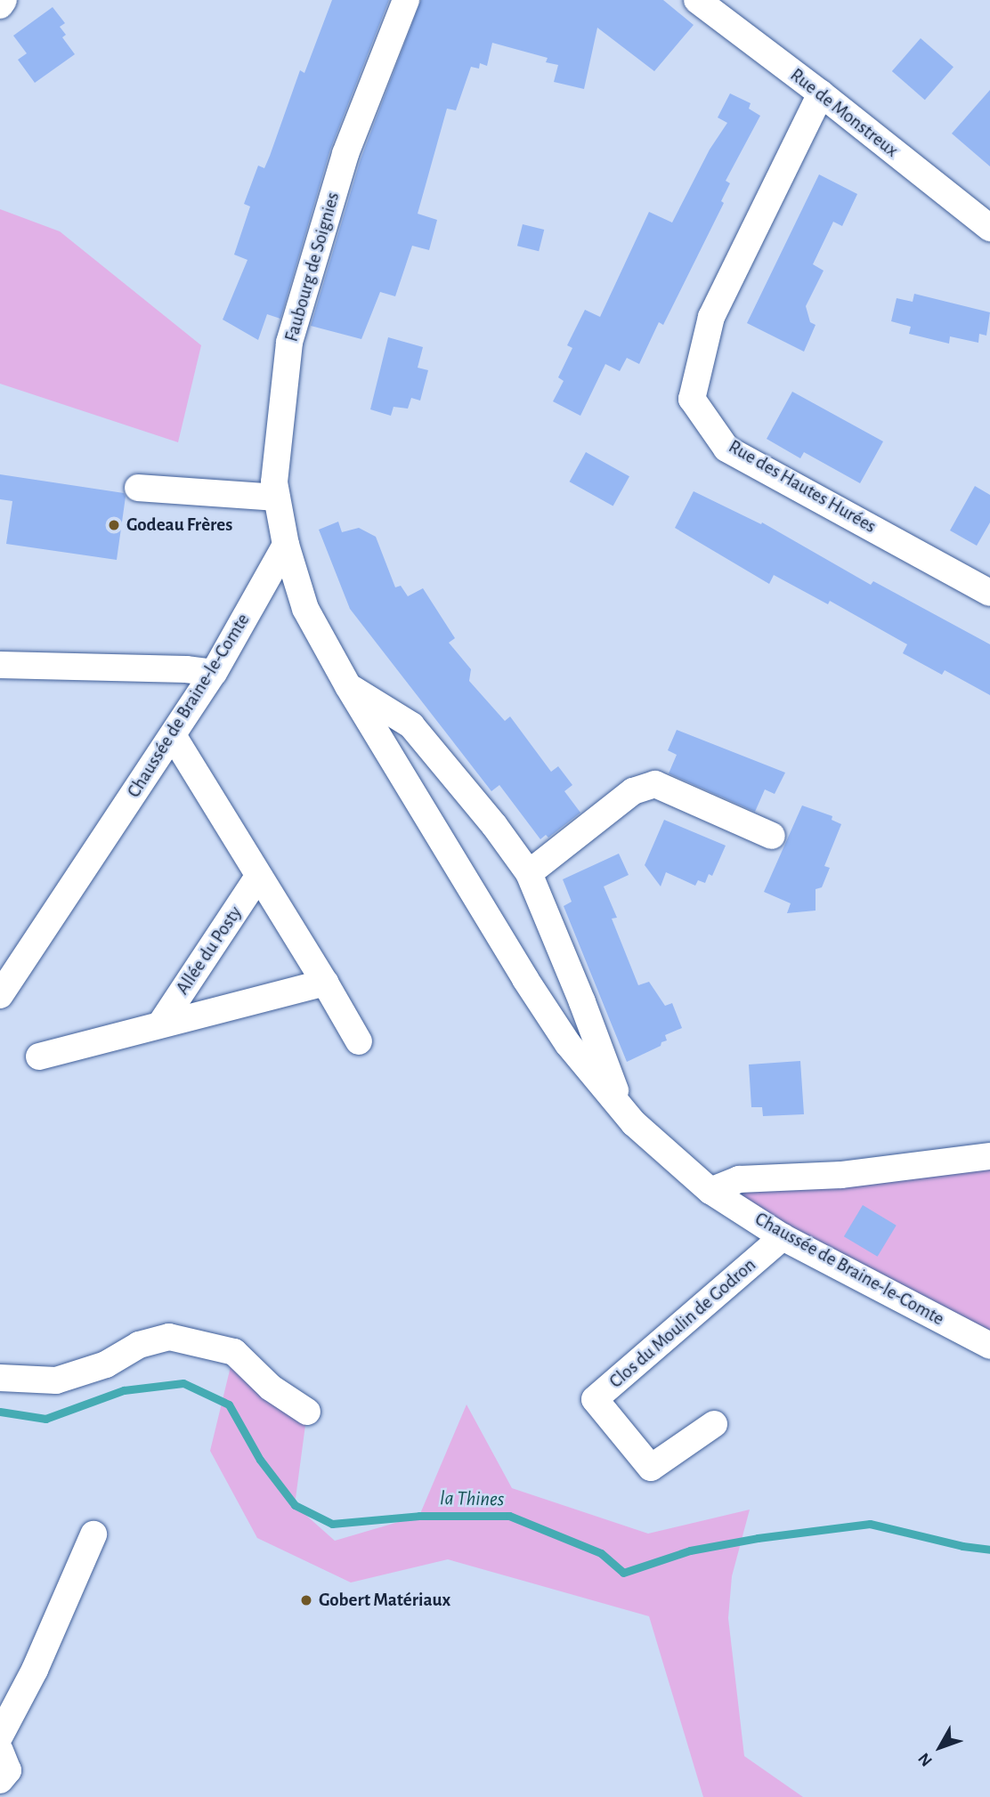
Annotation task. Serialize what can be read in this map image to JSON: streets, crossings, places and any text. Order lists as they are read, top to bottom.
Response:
{
  "streets": {
    "street": [
      "Rue de Monstreux",
      "Faubourg de Soignies",
      "Rue des Hautes Hurées",
      "Chaussée de Braine-le-Comte",
      "Allée du Posty",
      "Clos du Moulin de Godron"
    ]
  },
  "crossings": [
    ["Rue de Monstreux", "Rue des Hautes Hurées"],
    ["Faubourg de Soignies", "Chaussée de Braine-le-Comte"],
    ["Chaussée de Braine-le-Comte", "Clos du Moulin de Godron"]
  ],
  "water": ["la Thines"],
  "places": ["Godeau Frères", "Gobert Matériaux"],
  "north": "bottom left"
}
